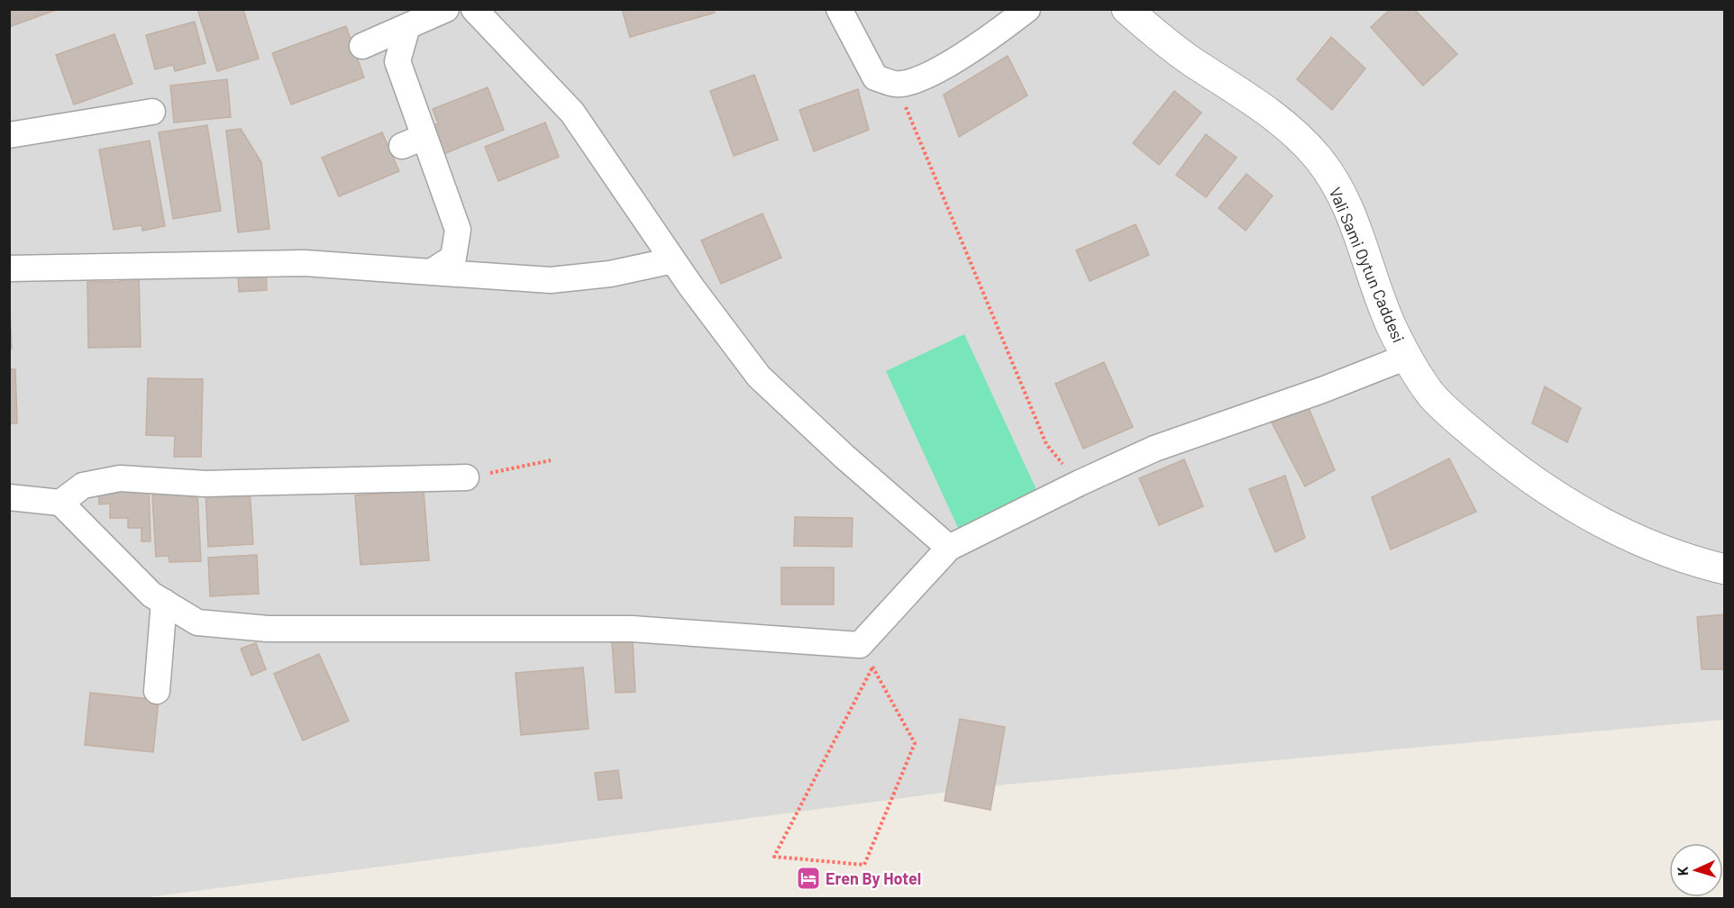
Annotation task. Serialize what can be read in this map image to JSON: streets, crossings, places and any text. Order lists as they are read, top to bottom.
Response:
{
  "streets": {
    "street": ["Vali Sami Oytun Caddesi"]
  },
  "places": {
    "hotel": ["Eren By Hotel"]
  },
  "north": "left"
}
